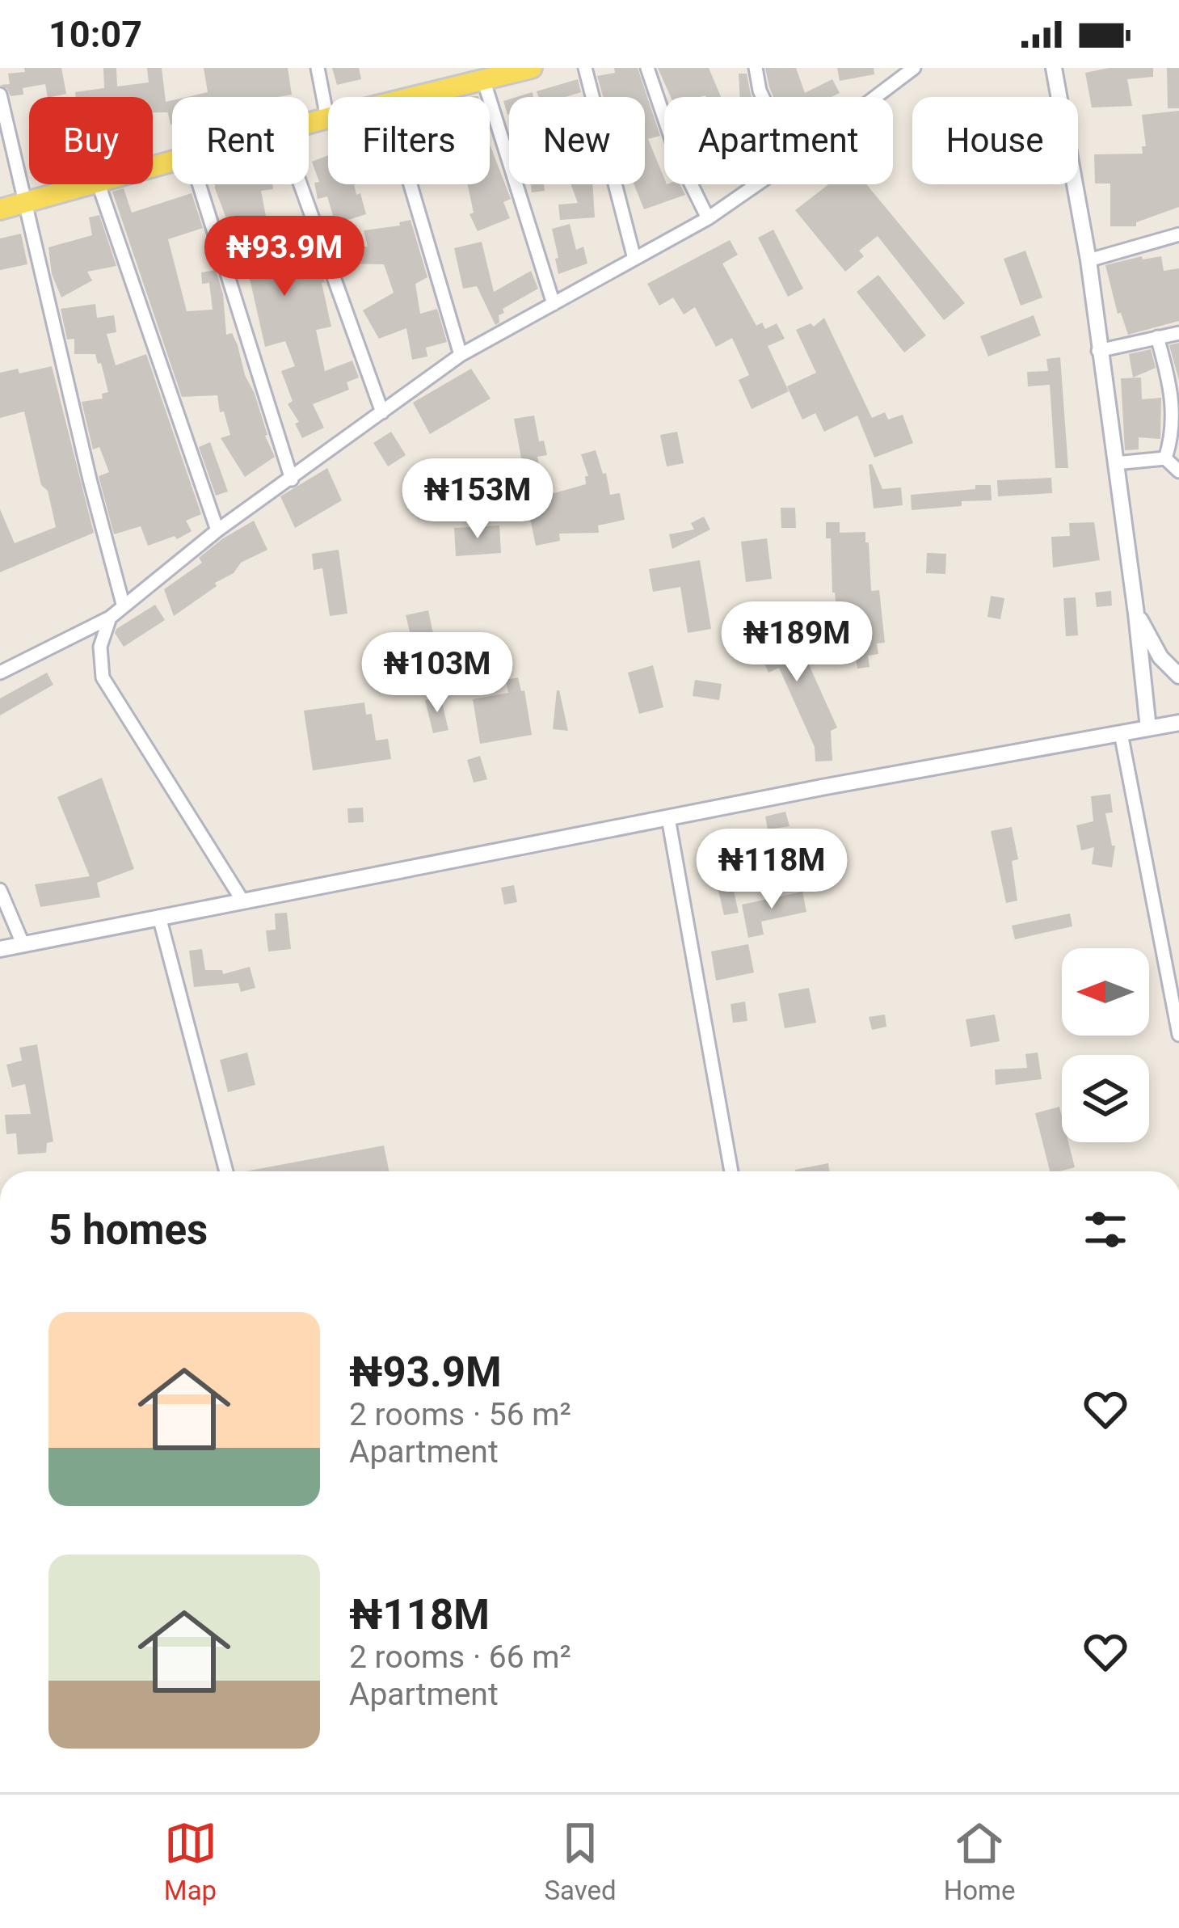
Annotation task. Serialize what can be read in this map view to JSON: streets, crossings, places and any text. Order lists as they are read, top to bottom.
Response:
{
  "north": "left",
  "page": {
    "status": "10:07",
    "chip": [
      "Buy",
      "Rent",
      "Filters",
      "New",
      "Apartment",
      "House"
    ],
    "price": [
      "₦93.9M",
      "₦153M",
      "₦189M",
      "₦103M",
      "₦118M"
    ],
    "heading": "5 homes",
    "list": [
      {
        "name": "₦93.9M",
        "note": "2 rooms · 56 m² · Apartment"
      },
      {
        "name": "₦118M",
        "note": "2 rooms · 66 m² · Apartment"
      }
    ],
    "tabs": ["Map", "Saved", "Home"]
  }
}
